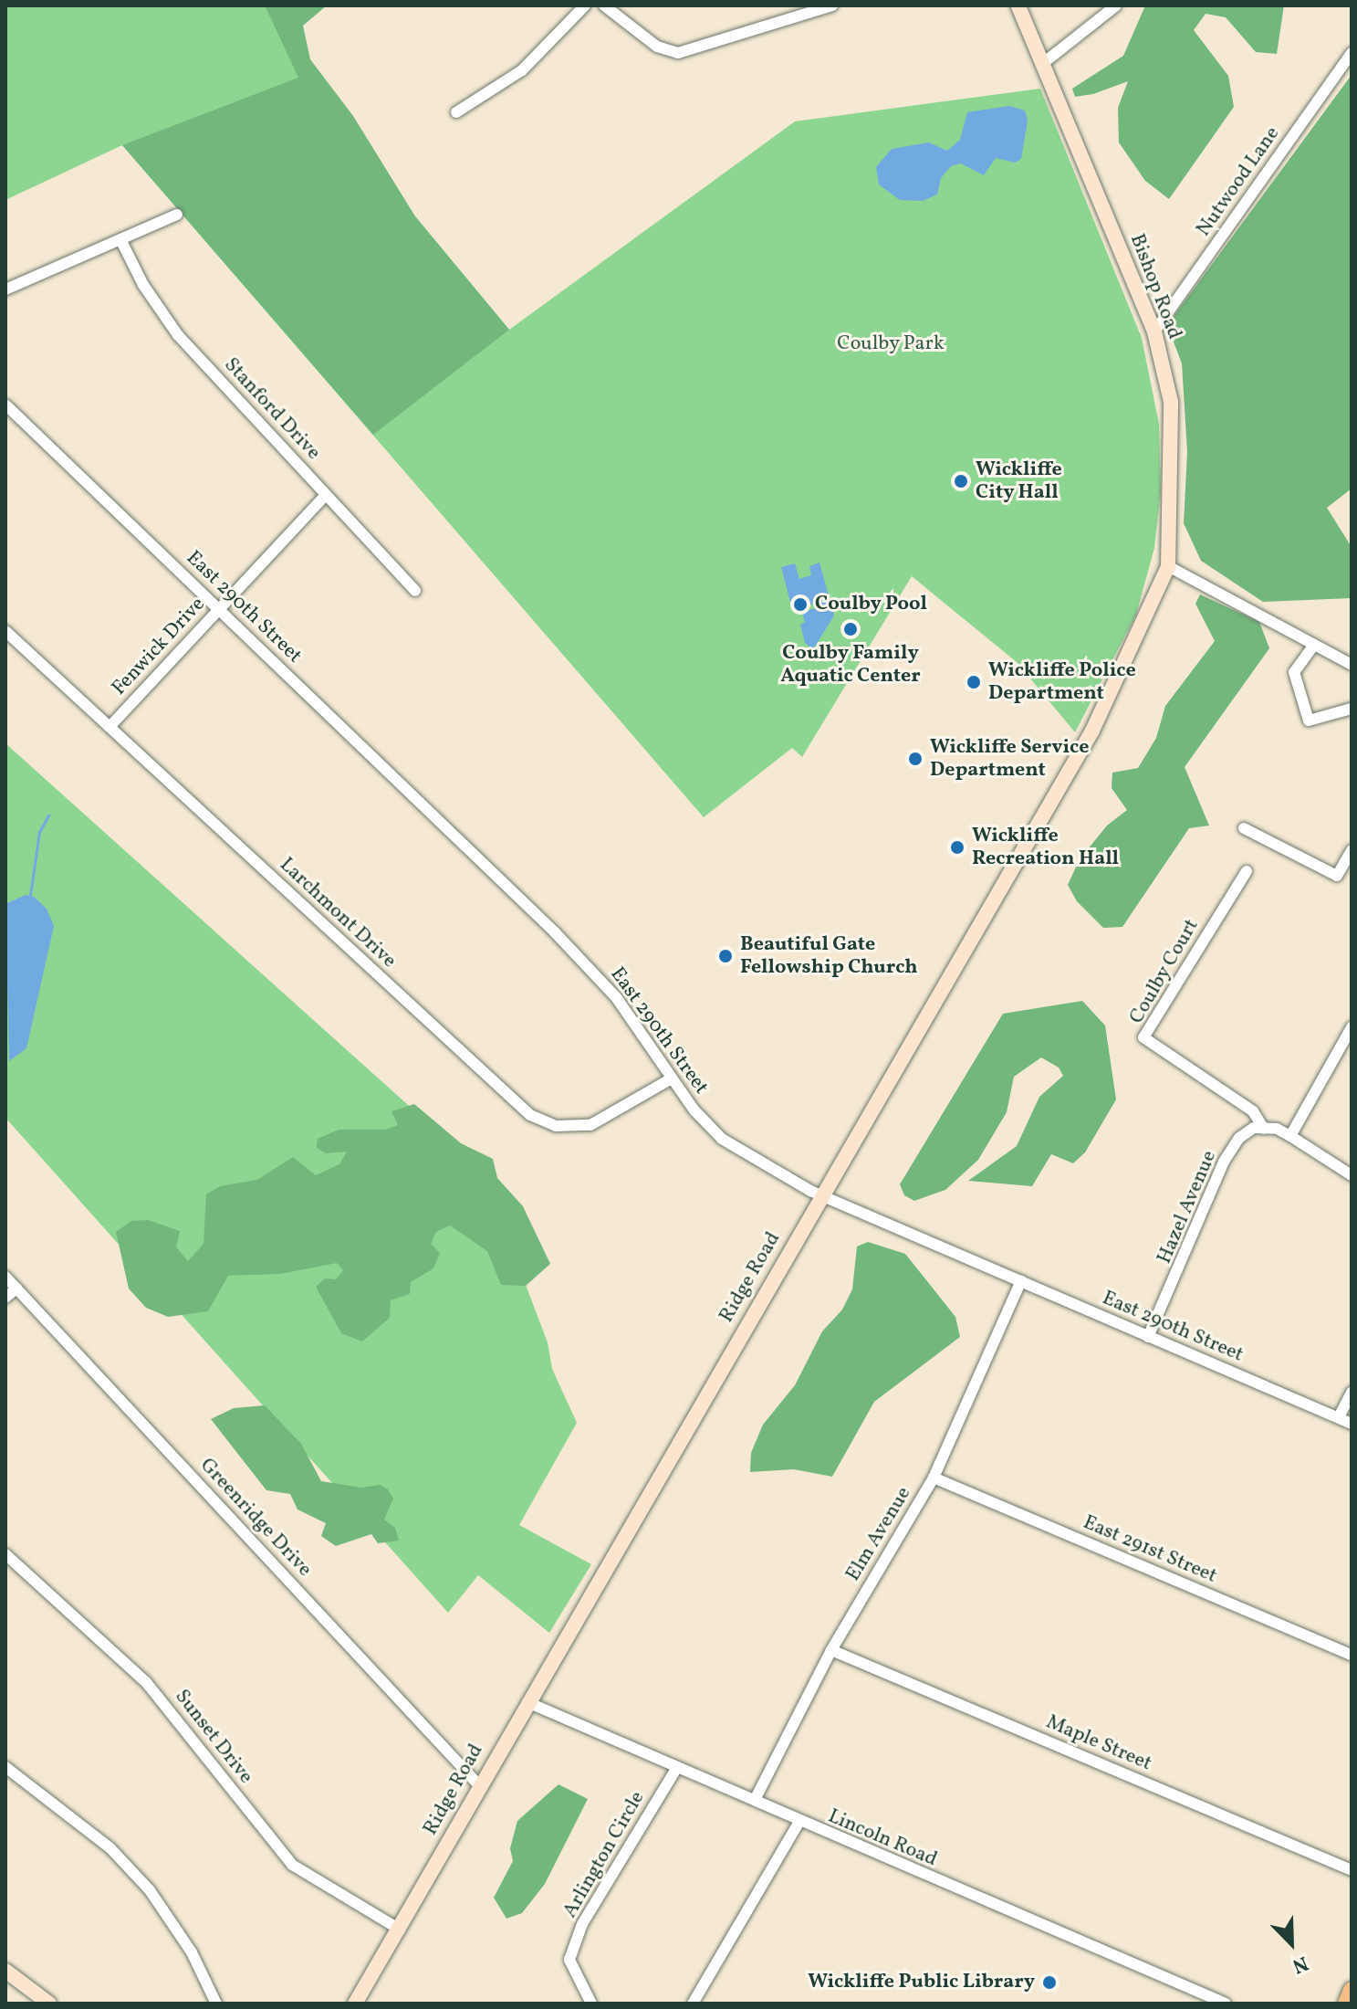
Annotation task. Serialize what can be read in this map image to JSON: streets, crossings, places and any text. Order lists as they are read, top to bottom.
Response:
{
  "streets": {
    "main road": ["Bishop Road", "Ridge Road"],
    "street": [
      "Nutwood Lane",
      "Stanford Drive",
      "East 290th Street",
      "Fenwick Drive",
      "Larchmont Drive",
      "Coulby Court",
      "Hazel Avenue",
      "Greenridge Drive",
      "Elm Avenue",
      "East 291st Street",
      "Sunset Drive",
      "Maple Street",
      "Lincoln Road",
      "Arlington Circle"
    ]
  },
  "crossings": [
    ["Nutwood Lane", "Bishop Road"],
    ["Bishop Road", "Ridge Road"],
    ["Stanford Drive", "Fenwick Drive"],
    ["East 290th Street", "Fenwick Drive"],
    ["East 290th Street", "Larchmont Drive"],
    ["East 290th Street", "Hazel Avenue"],
    ["East 290th Street", "Ridge Road"],
    ["East 290th Street", "Elm Avenue"],
    ["Fenwick Drive", "Larchmont Drive"],
    ["Coulby Court", "Hazel Avenue"],
    ["Ridge Road", "Greenridge Drive"],
    ["Ridge Road", "Sunset Drive"],
    ["Ridge Road", "Lincoln Road"],
    ["Elm Avenue", "East 291st Street"],
    ["Elm Avenue", "Maple Street"],
    ["Elm Avenue", "Lincoln Road"],
    ["Lincoln Road", "Arlington Circle"]
  ],
  "parks": ["Coulby Park"],
  "places": [
    "Wickliffe City Hall",
    "Coulby Pool",
    "Coulby Family Aquatic Center",
    "Wickliffe Police Department",
    "Wickliffe Service Department",
    "Wickliffe Recreation Hall",
    "Beautiful Gate Fellowship Church",
    "Wickliffe Public Library"
  ],
  "north": "bottom right"
}
